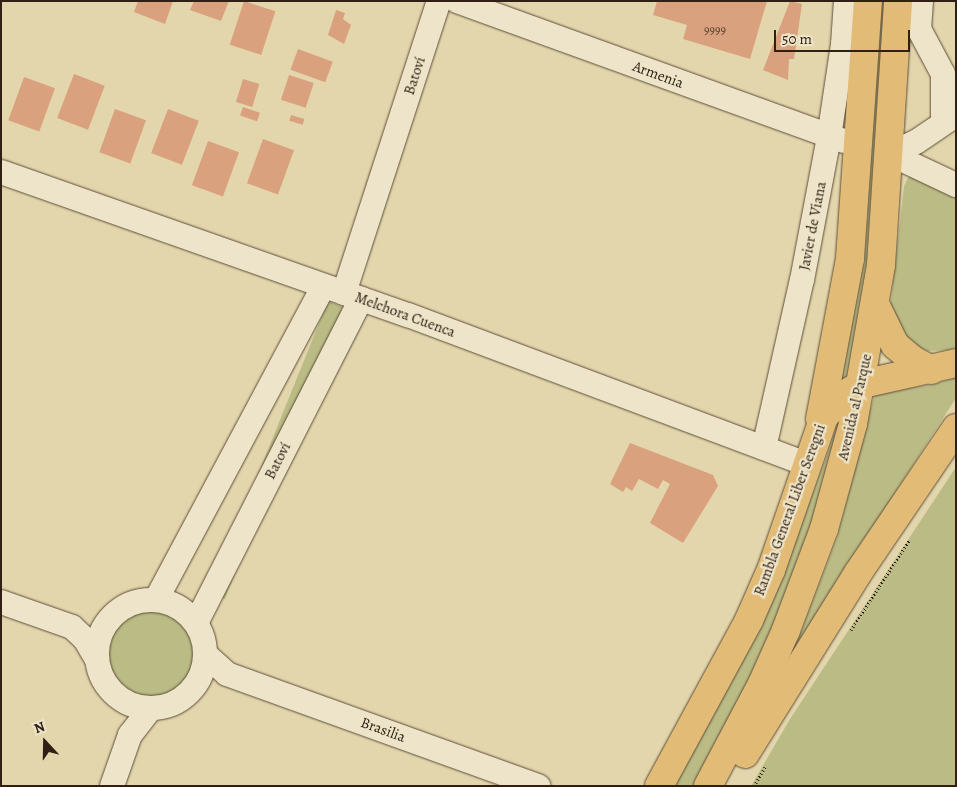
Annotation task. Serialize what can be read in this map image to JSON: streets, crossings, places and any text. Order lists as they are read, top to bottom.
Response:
{
  "streets": {
    "main road": ["Avenida al Parque", "Rambla General Liber Seregni"],
    "street": [
      "Armenia",
      "Batoví",
      "Javier de Viana",
      "Melchora Cuenca",
      "Brasilia"
    ]
  },
  "crossings": [
    ["Armenia", "Javier de Viana"],
    ["Armenia", "Avenida al Parque"],
    ["Batoví", "Melchora Cuenca"],
    ["Batoví", "Brasilia"],
    ["Javier de Viana", "Melchora Cuenca"],
    ["Melchora Cuenca", "Rambla General Liber Seregni"],
    ["Avenida al Parque", "Rambla General Liber Seregni"]
  ],
  "house_numbers": ["9999"],
  "scale_bar": "50 m",
  "north": "top"
}
